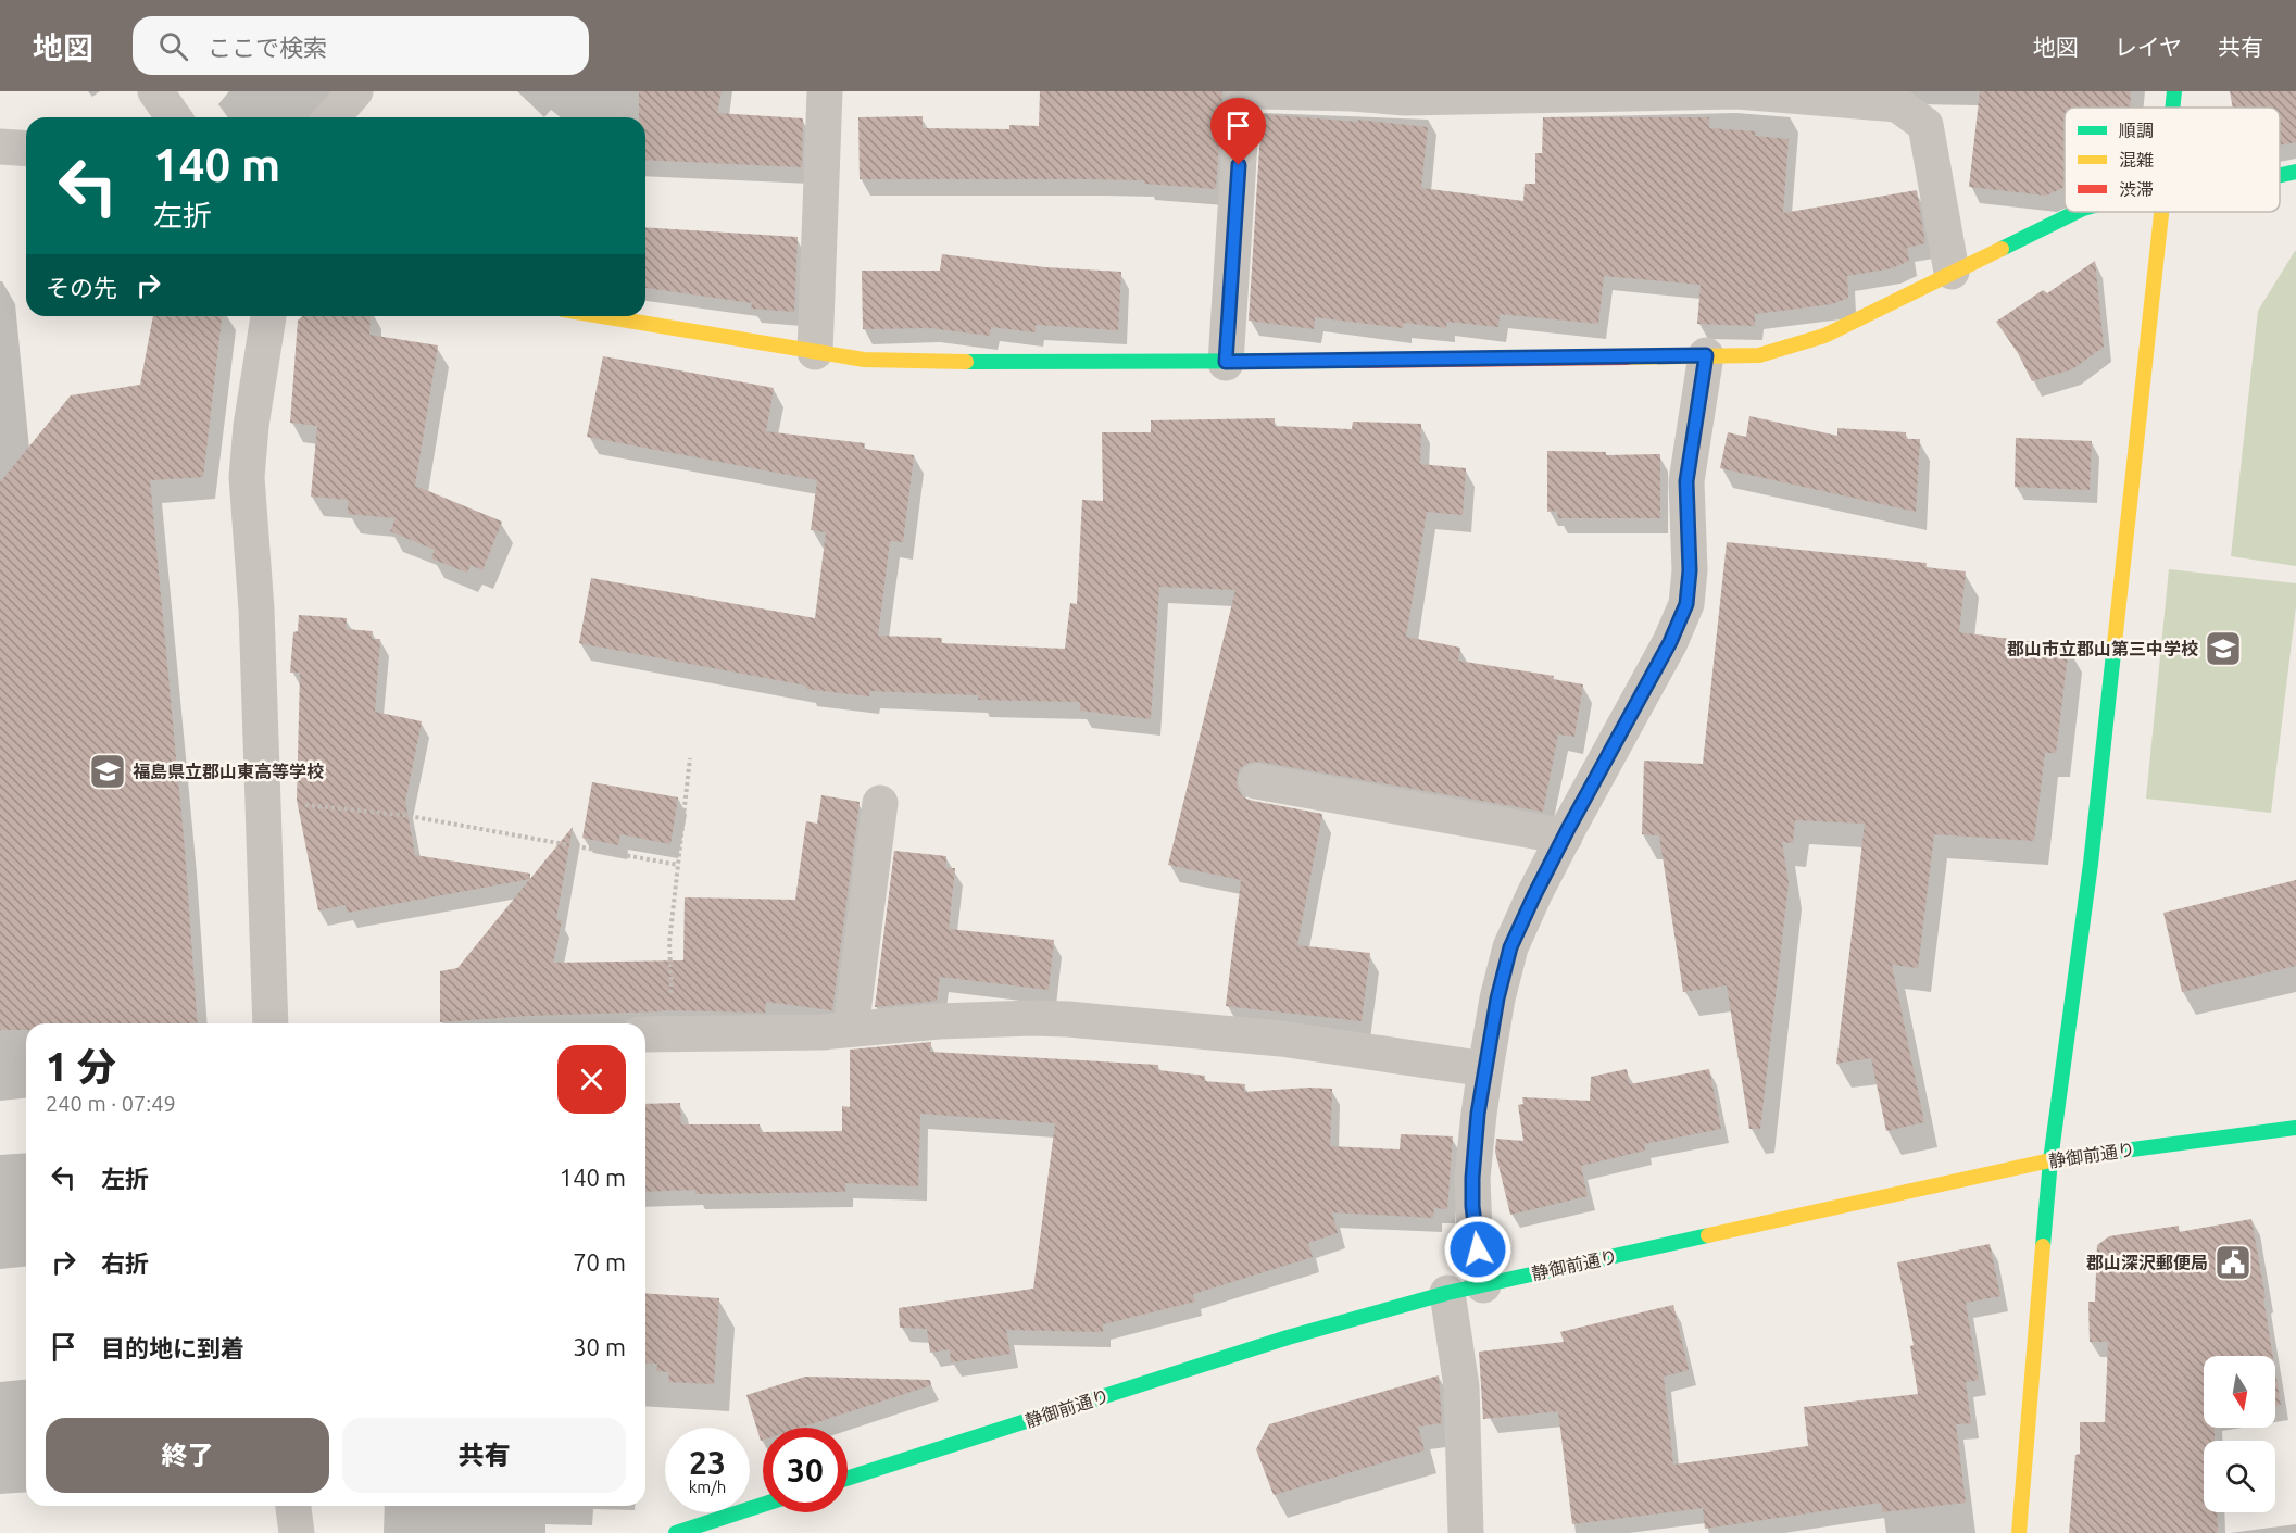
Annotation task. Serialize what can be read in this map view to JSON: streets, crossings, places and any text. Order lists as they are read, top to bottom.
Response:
{
  "streets": {
    "street": ["静御前通り"]
  },
  "places": {
    "school or university": ["郡山市立郡山第三中学校", "福島県立郡山東高等学校"],
    "public building": ["郡山深沢郵便局"]
  },
  "legend": ["順調", "混雑", "渋滞"],
  "north": "bottom",
  "page": {
    "header": "地図",
    "search": "ここで検索",
    "nav": ["地図", "レイヤ", "共有"],
    "turn": ["140 m", "左折"],
    "then": "その先",
    "heading": ["1 分", "240 m · 07:49"],
    "list": [
      {
        "name": "左折",
        "value": "140 m"
      },
      {
        "name": "右折",
        "value": "70 m"
      },
      {
        "name": "目的地に到着",
        "value": "30 m"
      }
    ],
    "buttons": ["終了", "共有"],
    "speed": "23 km/h",
    "limit": "30"
  }
}
